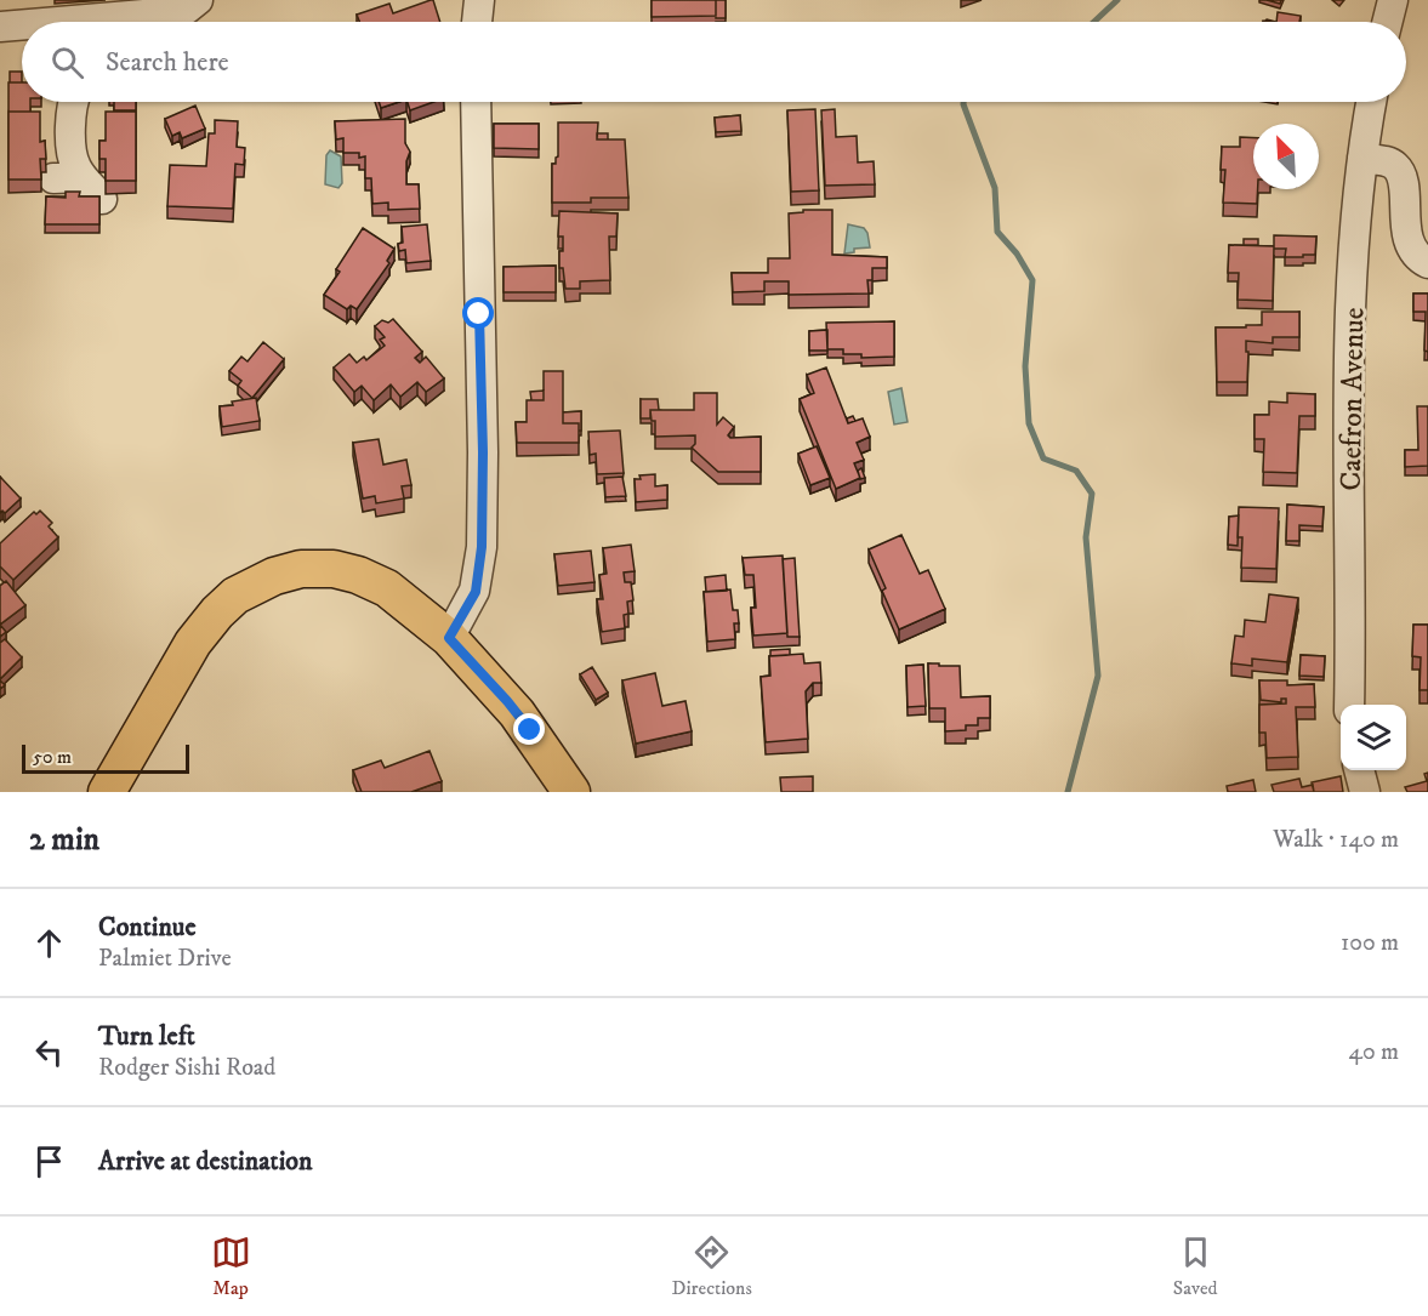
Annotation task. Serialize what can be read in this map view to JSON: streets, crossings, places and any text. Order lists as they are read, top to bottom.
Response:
{
  "streets": {
    "street": ["Caefron Avenue"]
  },
  "scale_bar": "50 m",
  "north": "top left",
  "page": {
    "search": "Search here",
    "scale": "50 m",
    "heading": ["2 min", "Walk · 140 m"],
    "list": [
      ["Continue", "Palmiet Drive", "100 m"],
      ["Turn left", "Rodger Sishi Road", "40 m"],
      "Arrive at destination"
    ],
    "nav": ["Map", "Directions", "Saved"]
  }
}
